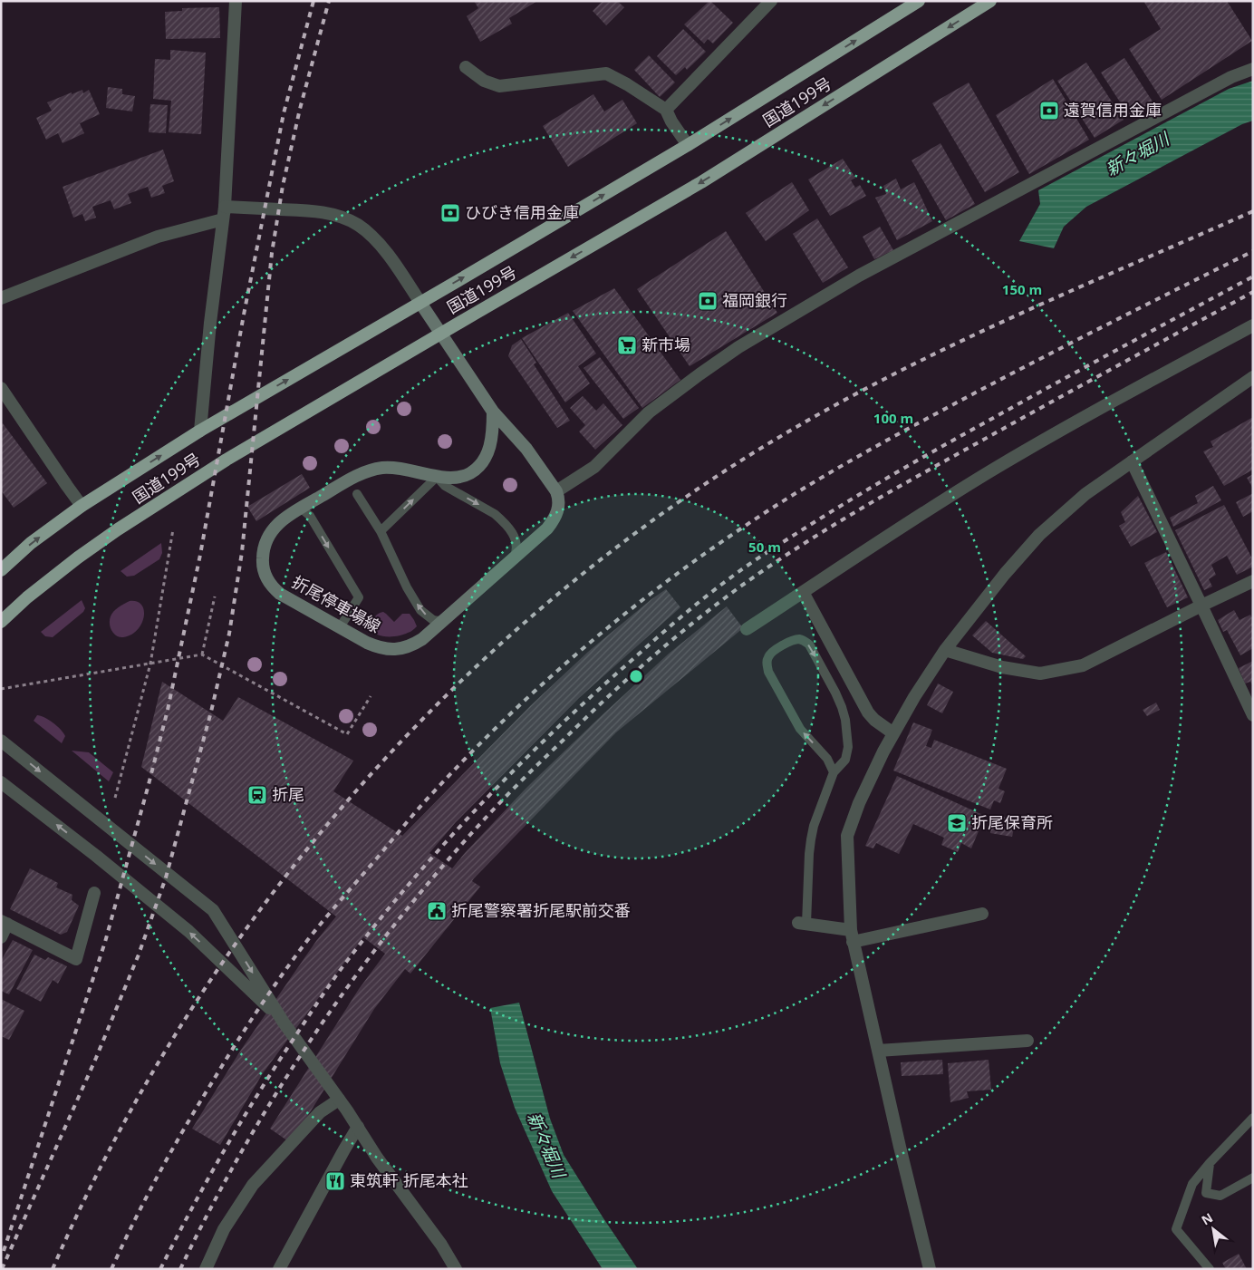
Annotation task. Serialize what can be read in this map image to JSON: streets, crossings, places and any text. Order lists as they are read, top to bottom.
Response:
{
  "streets": {
    "highway": ["国道199号"],
    "main road": ["折尾停車場線"]
  },
  "water": ["新々堀川"],
  "places": {
    "bank": ["遠賀信用金庫", "ひびき信用金庫", "福岡銀行"],
    "supermarket": ["新市場"],
    "station": ["折尾"],
    "school or university": ["折尾保育所"],
    "public building": ["折尾警察署折尾駅前交番"],
    "restaurant": ["東筑軒 折尾本社"]
  },
  "north": "top left",
  "rings": ["150 m", "100 m", "50 m"]
}
